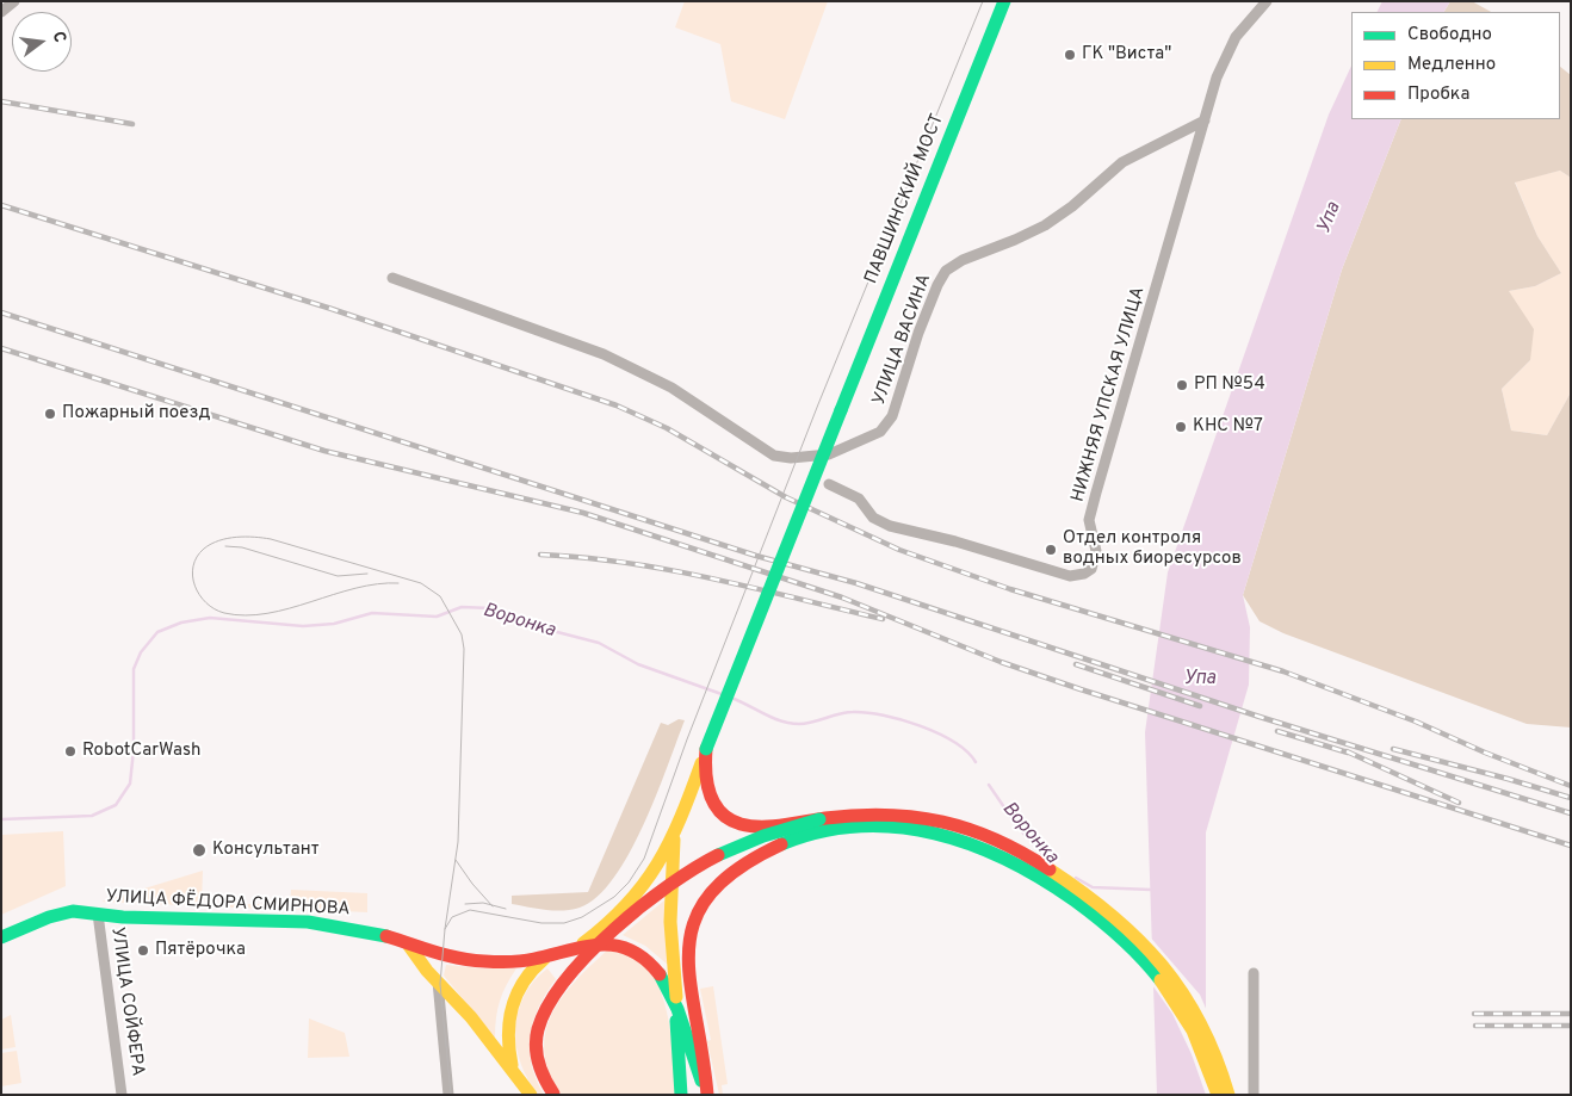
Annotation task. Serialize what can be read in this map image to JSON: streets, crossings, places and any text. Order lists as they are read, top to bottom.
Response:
{
  "streets": {
    "main road": ["ПАВШИНСКИЙ МОСТ", "УЛИЦА ФЁДОРА СМИРНОВА"],
    "street": ["УЛИЦА ВАСИНА", "НИЖНЯЯ УПСКАЯ УЛИЦА", "УЛИЦА СОЙФЕРА"]
  },
  "crossings": [
    ["УЛИЦА ВАСИНА", "НИЖНЯЯ УПСКАЯ УЛИЦА"],
    ["УЛИЦА ФЁДОРА СМИРНОВА", "УЛИЦА СОЙФЕРА"]
  ],
  "water": ["Упа", "Воронка"],
  "places": [
    "ГК \"Виста\"",
    "РП №54",
    "Пожарный поезд",
    "КНС №7",
    "Отдел контроля водных биоресурсов",
    "RobotCarWash",
    "Консультант",
    "Пятёрочка"
  ],
  "legend": ["Свободно", "Медленно", "Пробка"],
  "north": "right"
}
